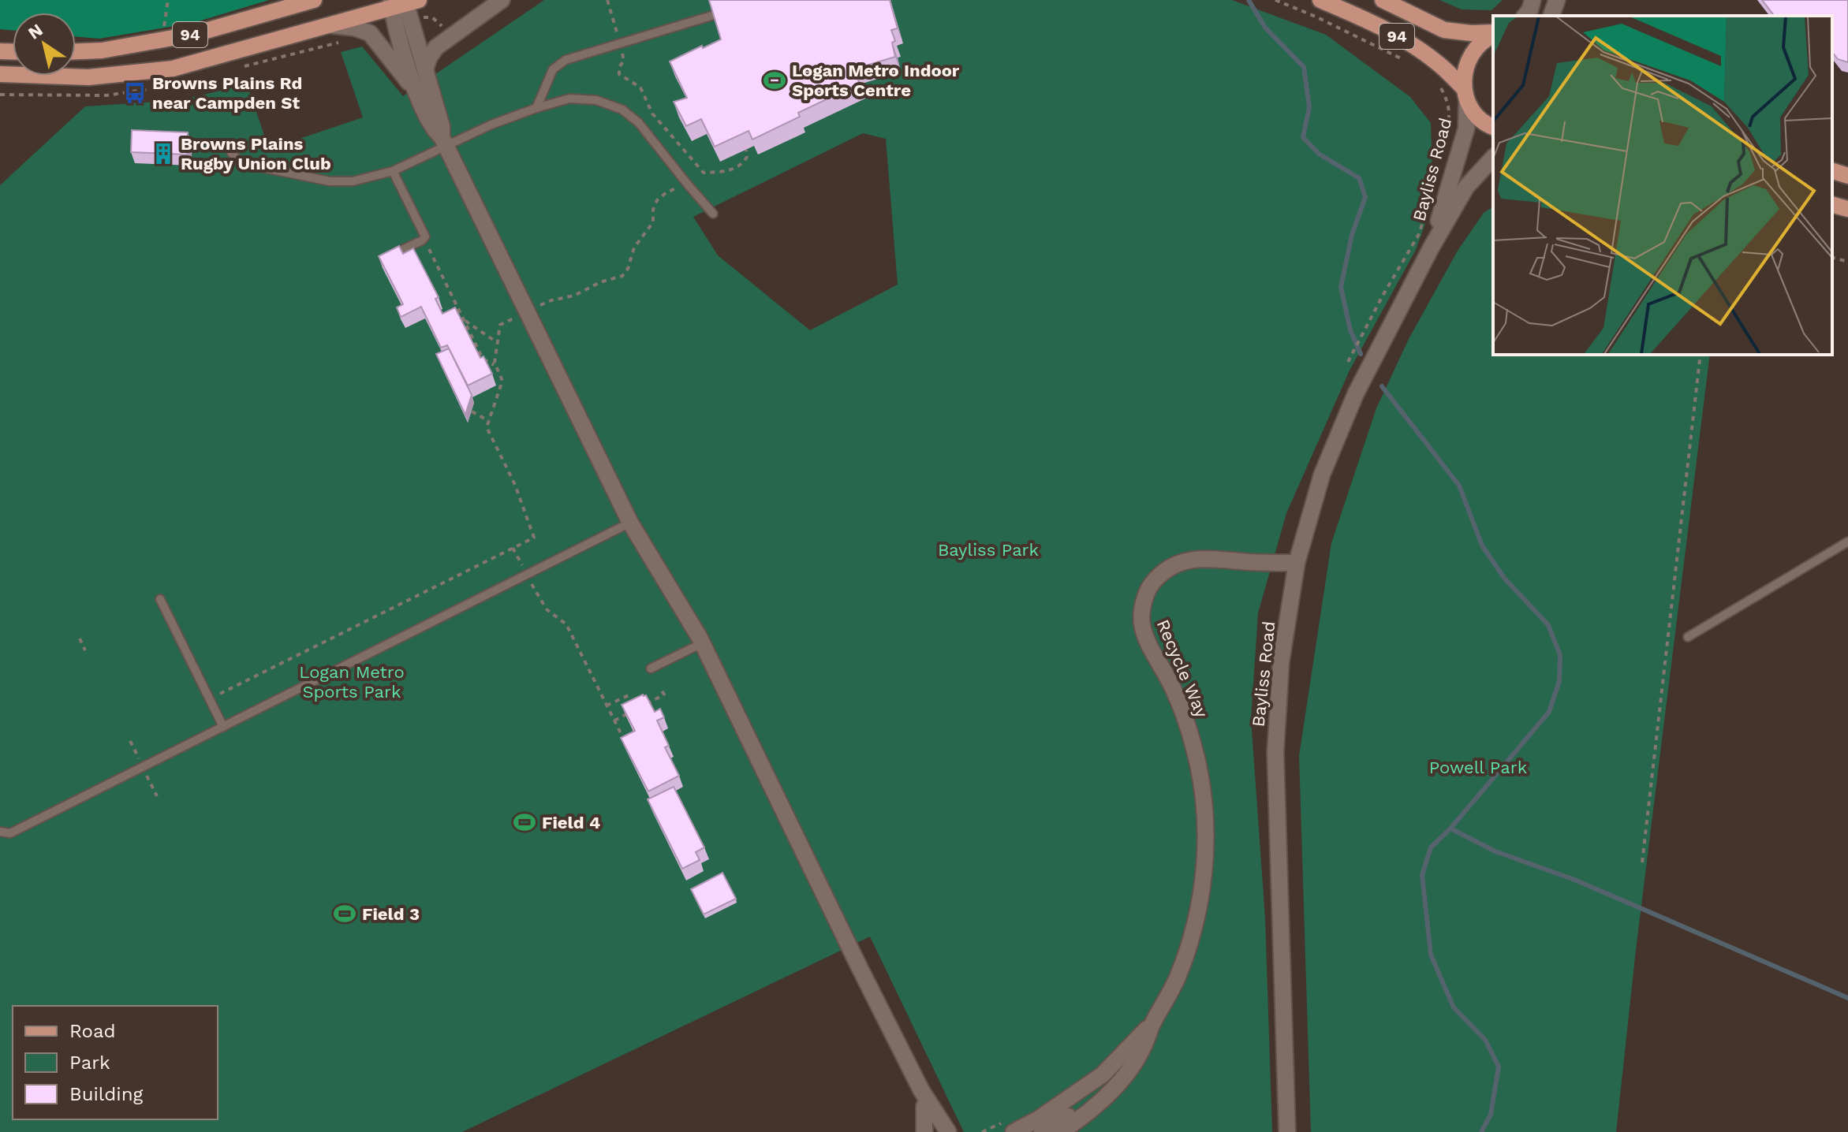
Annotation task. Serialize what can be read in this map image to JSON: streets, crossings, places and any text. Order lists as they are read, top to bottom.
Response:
{
  "streets": {
    "main road": ["94"],
    "street": ["Bayliss Road", "Recycle Way"]
  },
  "crossings": [
    ["94", "Bayliss Road"],
    ["Bayliss Road", "Recycle Way"]
  ],
  "parks": ["Bayliss Park", "Logan Metro Sports Park", "Powell Park"],
  "places": {
    "sports": ["Logan Metro Indoor Sports Centre", "Field 4", "Field 3"],
    "bus stop": ["Browns Plains Rd near Campden St"],
    "building": ["Browns Plains Rugby Union Club"]
  },
  "legend": ["Road", "Park", "Building"],
  "north": "top left"
}
